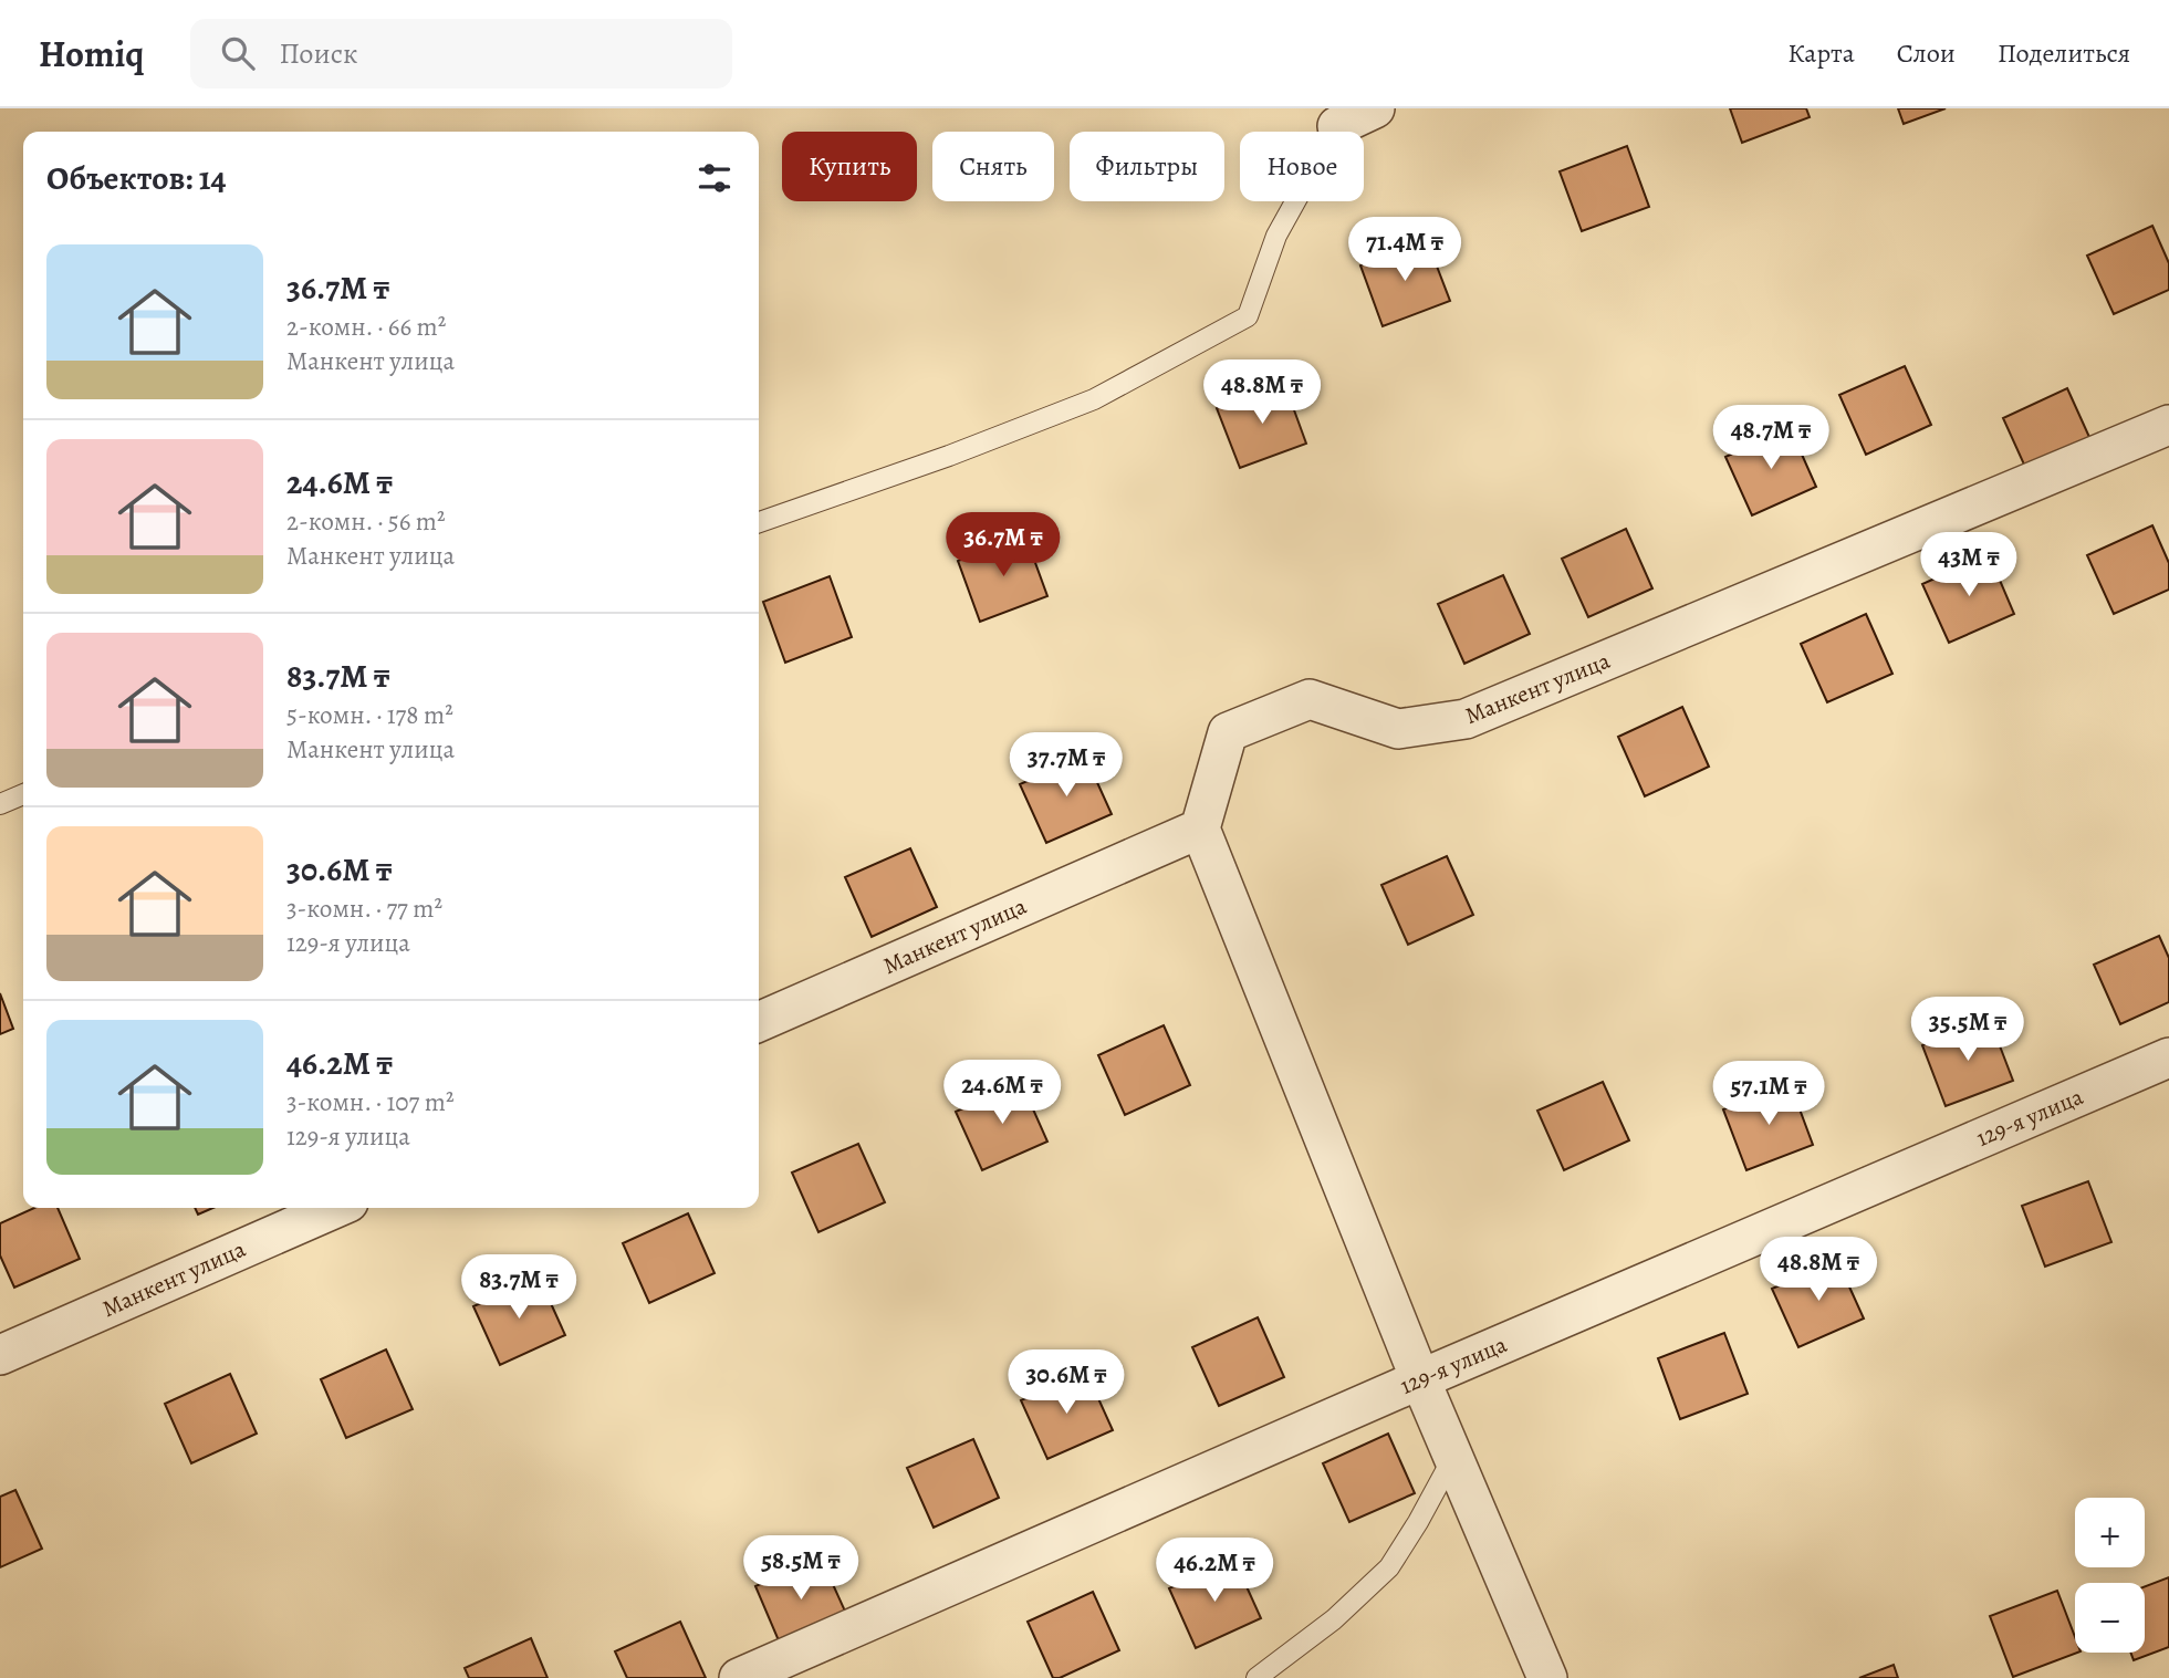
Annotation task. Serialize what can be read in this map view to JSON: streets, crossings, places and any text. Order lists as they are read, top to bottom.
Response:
{
  "streets": {
    "street": ["Манкент улица", "129-я улица"]
  },
  "page": {
    "header": "Homiq",
    "search": "Поиск",
    "nav": ["Карта", "Слои", "Поделиться"],
    "chip": [
      "Купить",
      "Снять",
      "Фильтры",
      "Новое"
    ],
    "heading": "Объектов: 14",
    "price": [
      "71.4M ₸",
      "48.8M ₸",
      "48.7M ₸",
      "36.7M ₸",
      "43M ₸",
      "37.7M ₸",
      "35.5M ₸",
      "24.6M ₸",
      "57.1M ₸",
      "48.8M ₸",
      "83.7M ₸",
      "30.6M ₸",
      "58.5M ₸",
      "46.2M ₸"
    ],
    "list": [
      {
        "name": "36.7M ₸",
        "note": "2-комн. · 66 m² · Манкент улица"
      },
      {
        "name": "24.6M ₸",
        "note": "2-комн. · 56 m² · Манкент улица"
      },
      {
        "name": "83.7M ₸",
        "note": "5-комн. · 178 m² · Манкент улица"
      },
      {
        "name": "30.6M ₸",
        "note": "3-комн. · 77 m² · 129-я улица"
      },
      {
        "name": "46.2M ₸",
        "note": "3-комн. · 107 m² · 129-я улица"
      }
    ],
    "map_buttons": ["+", "−"]
  }
}
